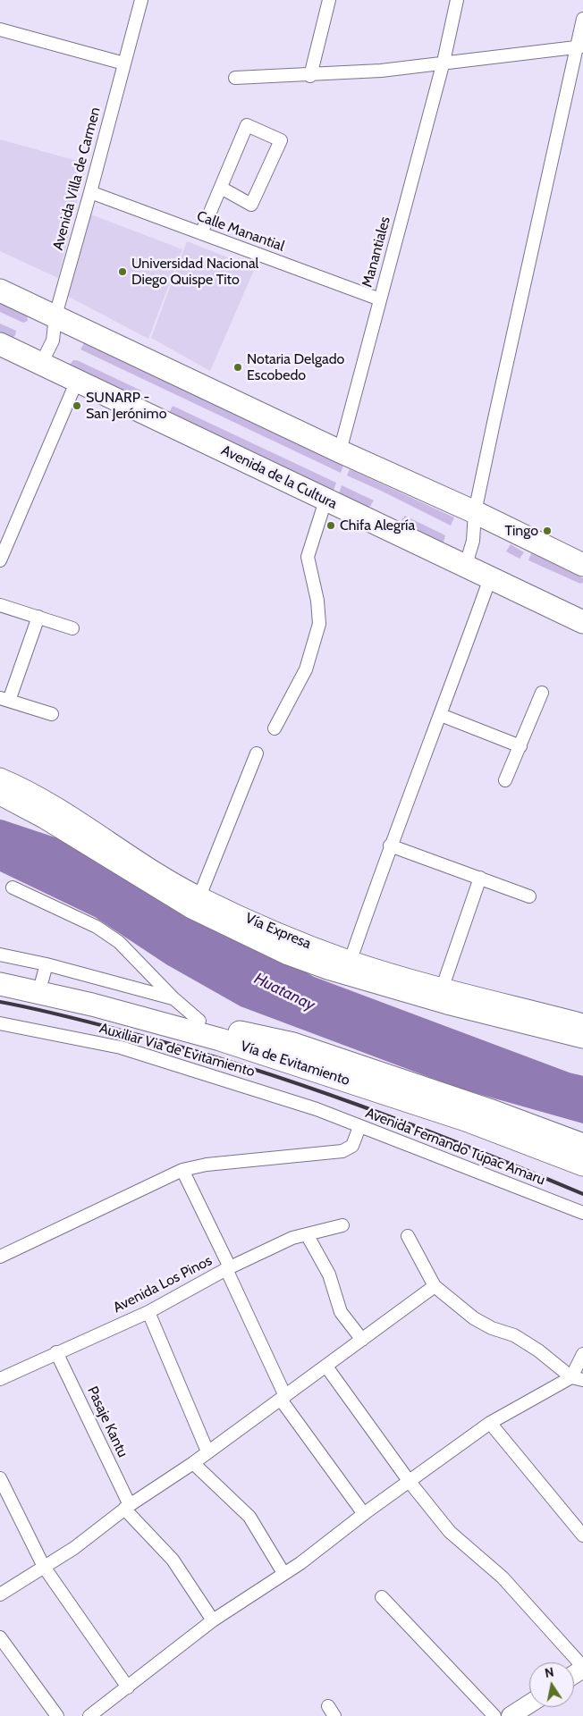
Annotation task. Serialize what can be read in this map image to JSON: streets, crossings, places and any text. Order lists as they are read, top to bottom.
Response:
{
  "streets": {
    "highway": ["Avenida de la Cultura", "Vía de Evitamiento"],
    "main road": ["Vía Expresa"],
    "street": [
      "Avenida Villa de Carmen",
      "Calle Manantial",
      "Manantiales",
      "Auxiliar Via de Evitamiento",
      "Avenida Fernando Túpac Amaru",
      "Avenida Los Pinos",
      "Pasaje Kantu"
    ]
  },
  "crossings": [
    ["Avenida Villa de Carmen", "Calle Manantial"],
    ["Avenida Villa de Carmen", "Avenida de la Cultura"],
    ["Calle Manantial", "Manantiales"],
    ["Auxiliar Via de Evitamiento", "Avenida Fernando Túpac Amaru"],
    ["Avenida Los Pinos", "Pasaje Kantu"]
  ],
  "water": ["Huatanay"],
  "places": [
    "Universidad Nacional Diego Quispe Tito",
    "Notaria Delgado Escobedo",
    "SUNARP - San Jerónimo",
    "Chifa Alegría",
    "Tingo"
  ],
  "north": "top"
}
